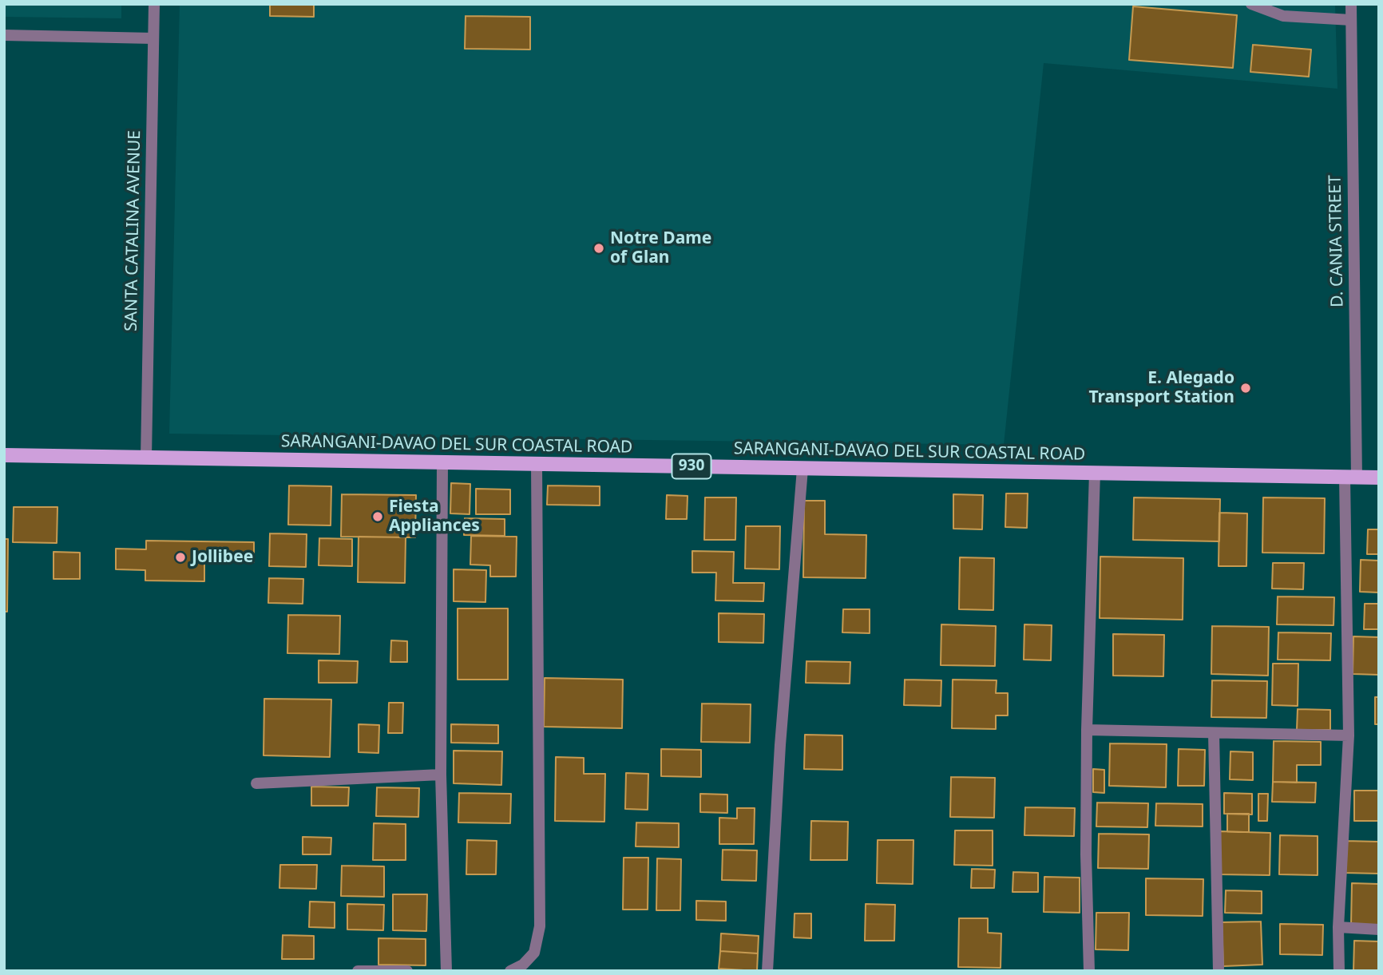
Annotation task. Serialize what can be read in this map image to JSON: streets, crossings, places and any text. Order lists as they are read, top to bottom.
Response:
{
  "streets": {
    "main road": ["SARANGANI-DAVAO DEL SUR COASTAL ROAD", "930"],
    "street": ["SANTA CATALINA AVENUE", "D. CANIA STREET"]
  },
  "crossings": [
    ["SANTA CATALINA AVENUE", "SARANGANI-DAVAO DEL SUR COASTAL ROAD"],
    ["D. CANIA STREET", "SARANGANI-DAVAO DEL SUR COASTAL ROAD"]
  ],
  "places": [
    "Notre Dame of Glan",
    "E. Alegado Transport Station",
    "Fiesta Appliances",
    "Jollibee"
  ]
}
